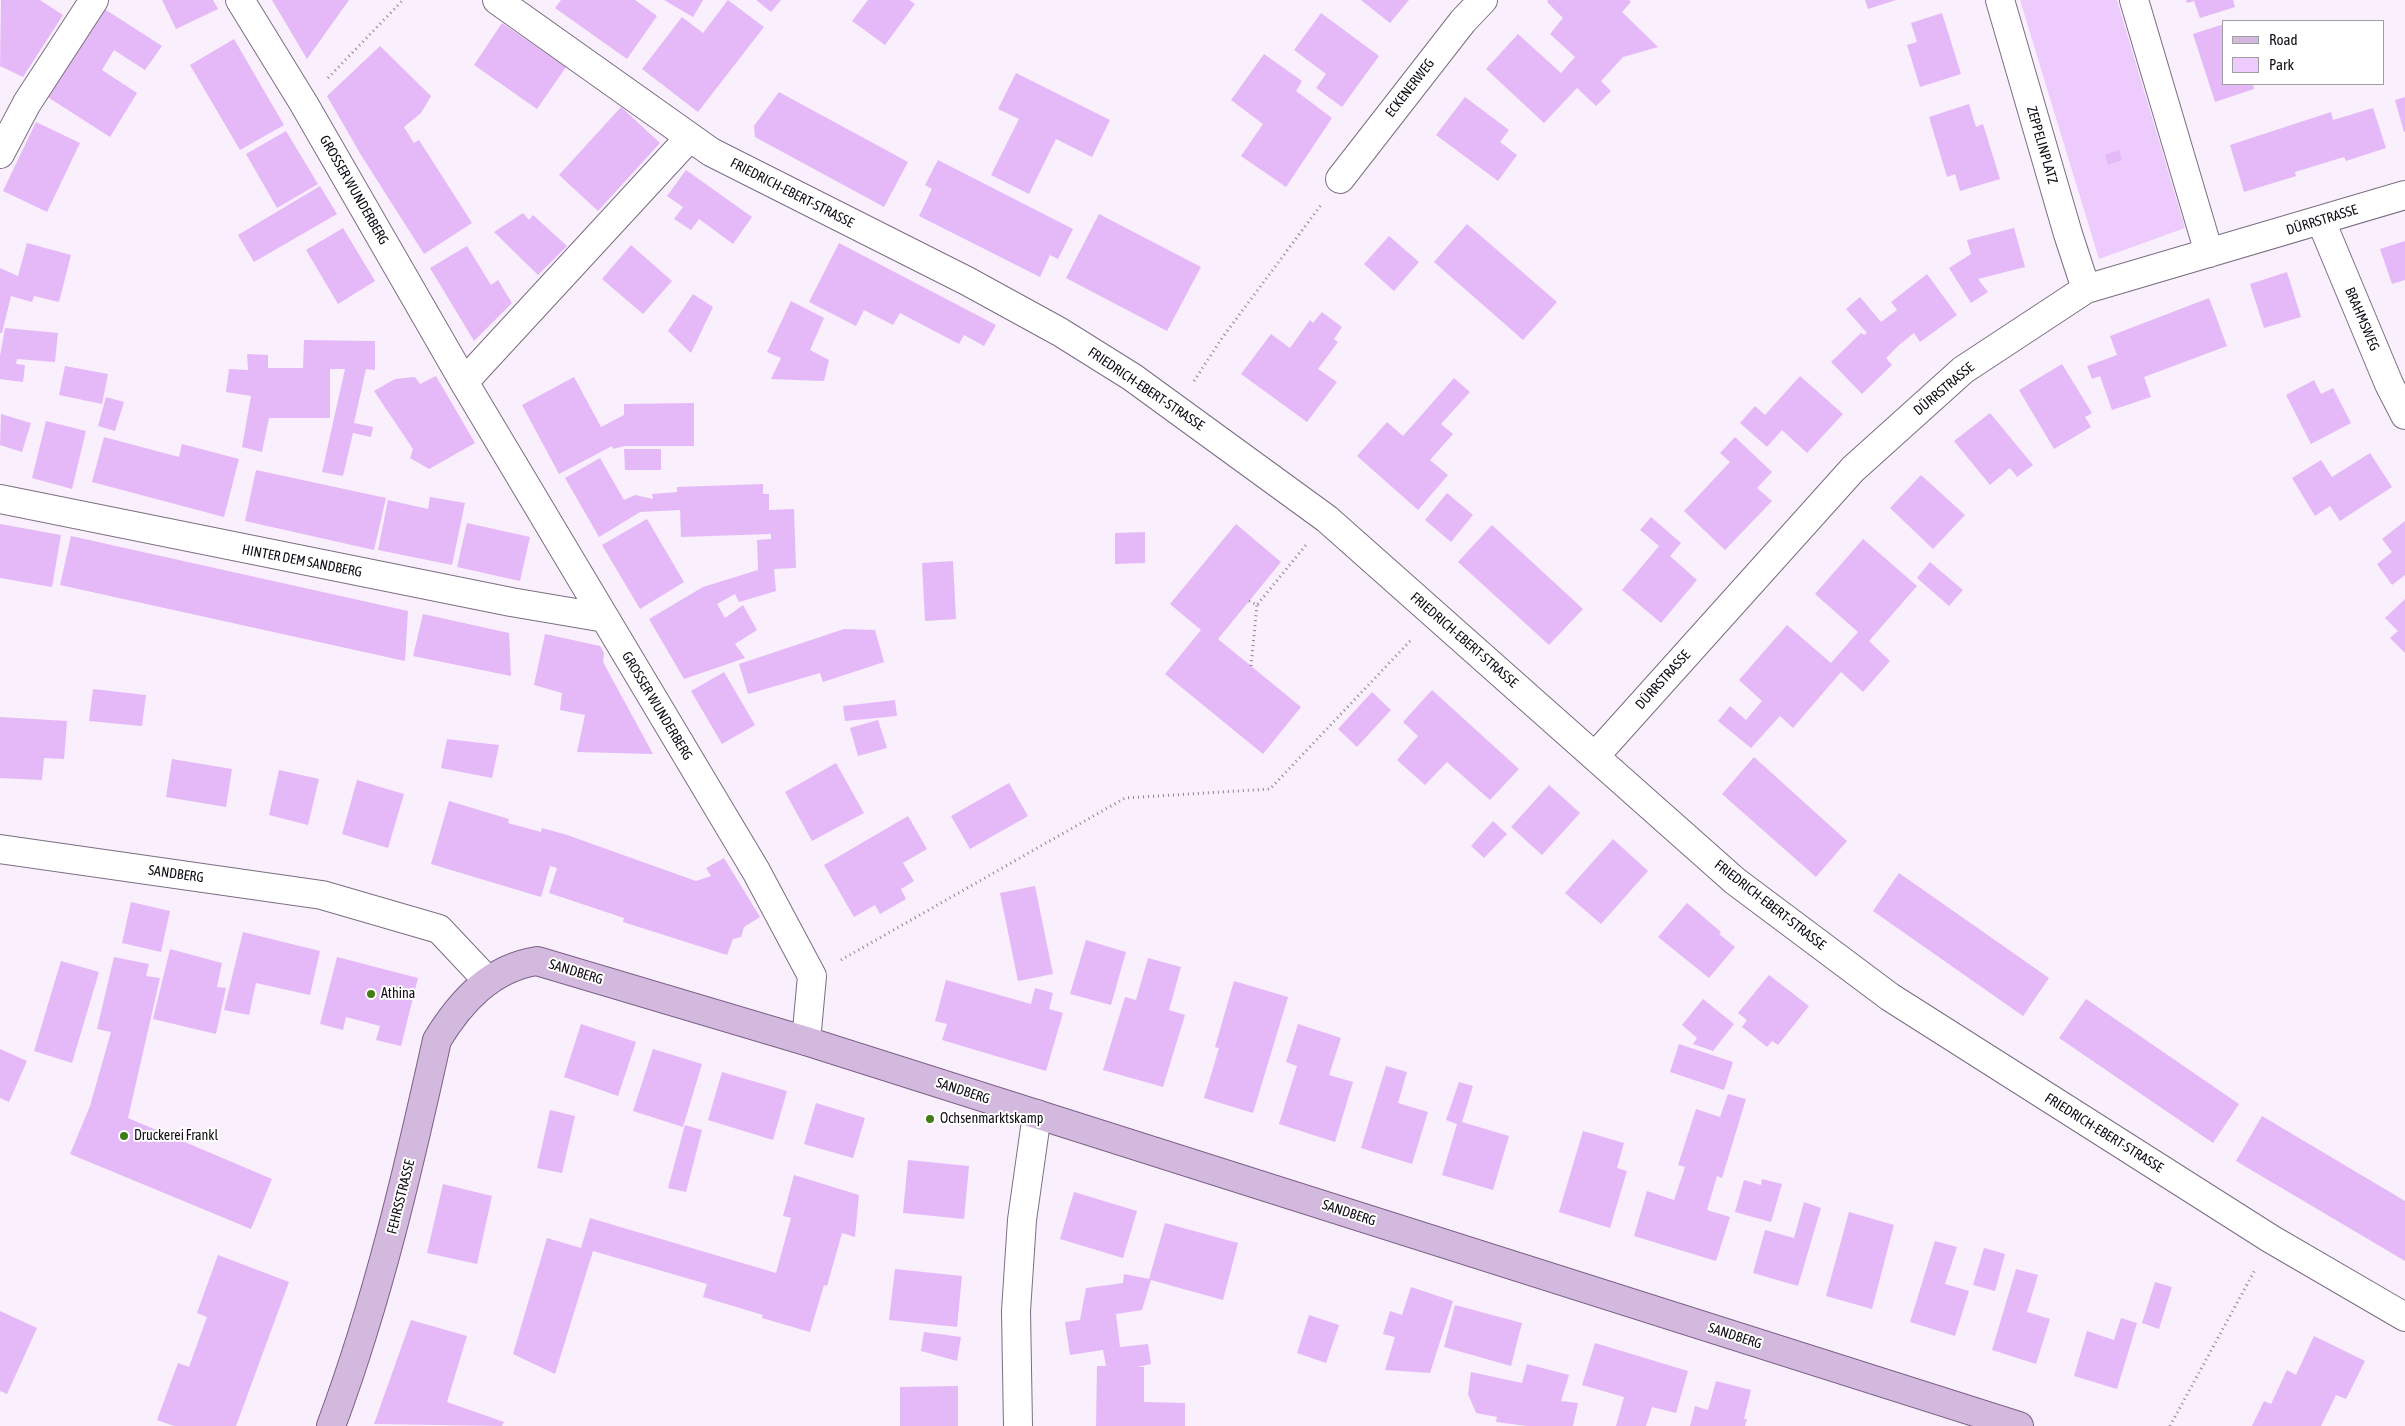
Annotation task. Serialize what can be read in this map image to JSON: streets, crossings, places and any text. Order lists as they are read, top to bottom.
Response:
{
  "streets": {
    "main road": ["SANDBERG", "FEHRSSTRASSE"],
    "street": [
      "ECKENERWEG",
      "ZEPPELINPLATZ",
      "GROSSER WUNDERBERG",
      "FRIEDRICH-EBERT-STRASSE",
      "DÜRRSTRASSE",
      "BRAHMSWEG",
      "HINTER DEM SANDBERG"
    ]
  },
  "crossings": [
    ["ZEPPELINPLATZ", "DÜRRSTRASSE"],
    ["GROSSER WUNDERBERG", "HINTER DEM SANDBERG"],
    ["FRIEDRICH-EBERT-STRASSE", "DÜRRSTRASSE"],
    ["DÜRRSTRASSE", "BRAHMSWEG"],
    ["SANDBERG", "FEHRSSTRASSE"]
  ],
  "places": ["Athina", "Ochsenmarktskamp", "Druckerei Frankl"],
  "legend": ["Road", "Park"]
}
